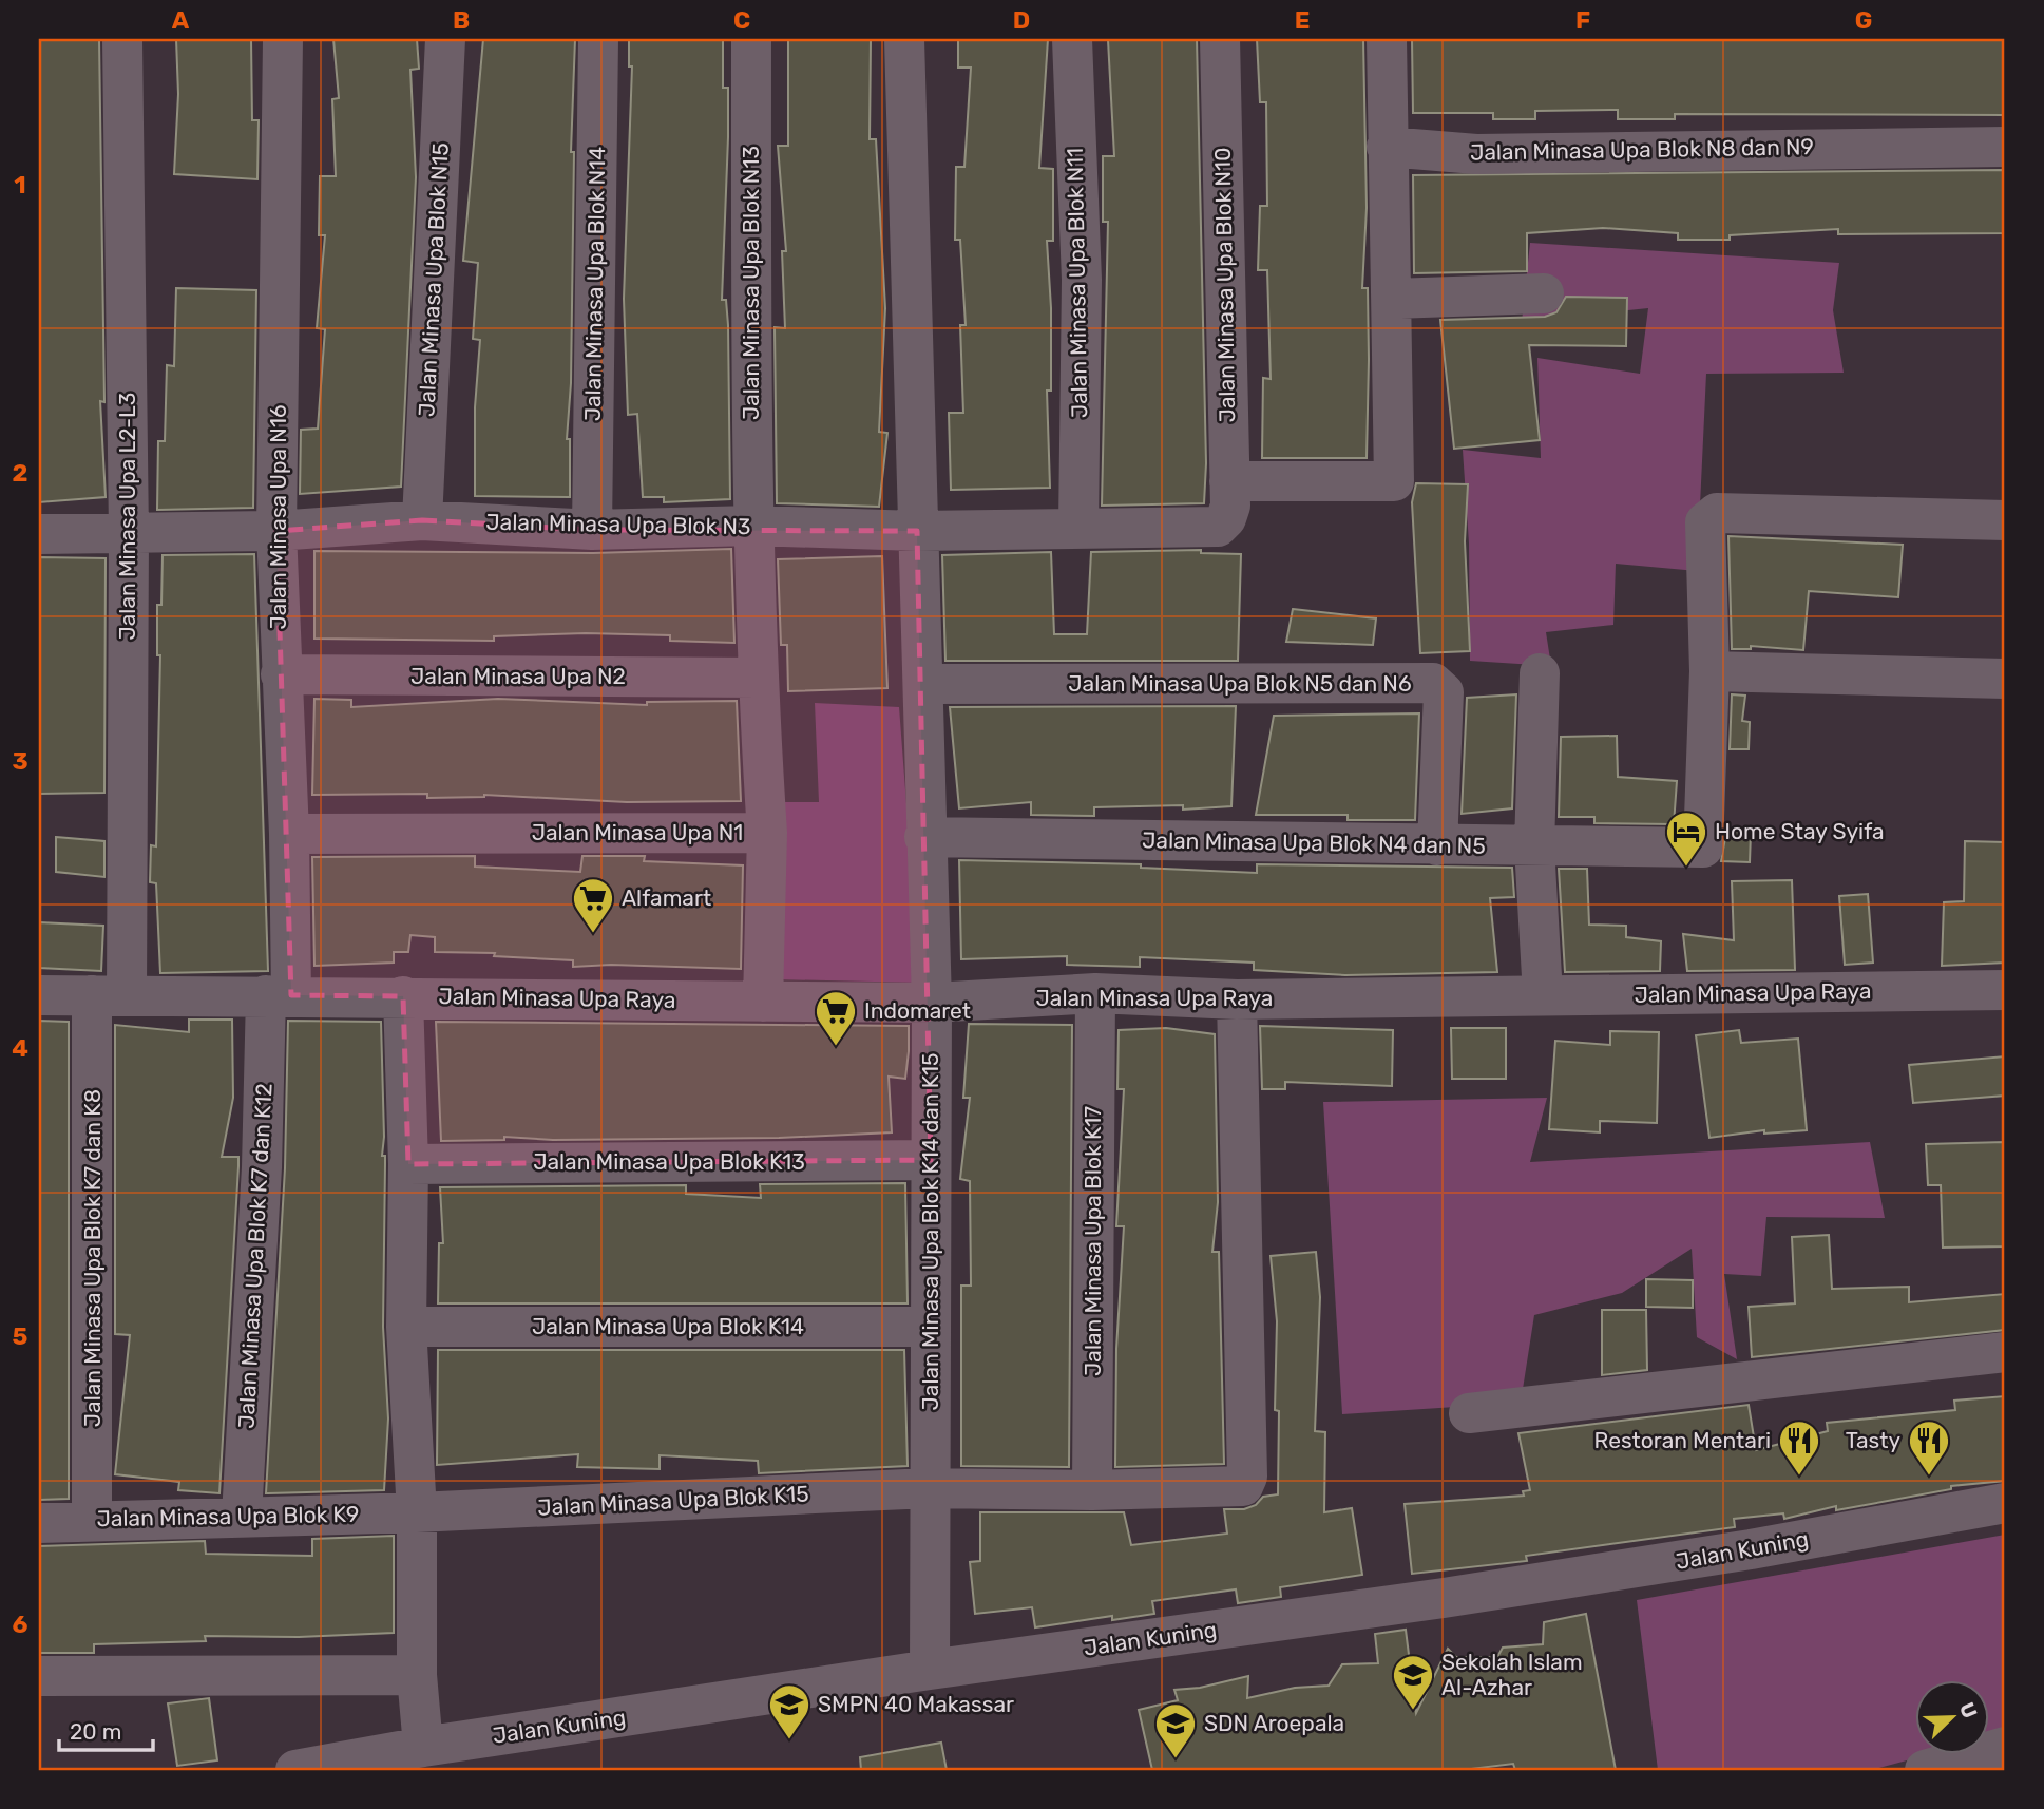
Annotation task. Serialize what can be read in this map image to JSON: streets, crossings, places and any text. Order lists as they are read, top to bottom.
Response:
{
  "streets": {
    "street": [
      "Jalan Minasa Upa Blok N8 dan N9",
      "Jalan Minasa Upa Blok N15",
      "Jalan Minasa Upa Blok N13",
      "Jalan Minasa Upa Blok N11",
      "Jalan Minasa Upa Blok N14",
      "Jalan Minasa Upa Blok N10",
      "Jalan Minasa Upa L2-L3",
      "Jalan Minasa Upa N16",
      "Jalan Minasa Upa Blok N3",
      "Jalan Minasa Upa N2",
      "Jalan Minasa Upa Blok N5 dan N6",
      "Jalan Minasa Upa N1",
      "Jalan Minasa Upa Blok N4 dan N5",
      "Jalan Minasa Upa Raya",
      "Jalan Minasa Upa Blok K13",
      "Jalan Minasa Upa Blok K14 dan K15",
      "Jalan Minasa Upa Blok K17",
      "Jalan Minasa Upa Blok K7 dan K12",
      "Jalan Minasa Upa Blok K7 dan K8",
      "Jalan Minasa Upa Blok K14",
      "Jalan Minasa Upa Blok K15",
      "Jalan Minasa Upa Blok K9",
      "Jalan Kuning"
    ]
  },
  "crossings": [
    ["Jalan Minasa Upa Blok N15", "Jalan Minasa Upa Blok N3"],
    ["Jalan Minasa Upa Blok N13", "Jalan Minasa Upa Blok N3"],
    ["Jalan Minasa Upa Blok N13", "Jalan Minasa Upa N1"],
    ["Jalan Minasa Upa Blok N11", "Jalan Minasa Upa Blok N3"],
    ["Jalan Minasa Upa Blok N14", "Jalan Minasa Upa Blok N3"],
    ["Jalan Minasa Upa Blok N10", "Jalan Minasa Upa Blok N3"],
    ["Jalan Minasa Upa L2-L3", "Jalan Minasa Upa Blok N3"],
    ["Jalan Minasa Upa L2-L3", "Jalan Minasa Upa Raya"],
    ["Jalan Minasa Upa L2-L3", "Jalan Minasa Upa Blok K7 dan K8"],
    ["Jalan Minasa Upa N16", "Jalan Minasa Upa Blok N3"],
    ["Jalan Minasa Upa N16", "Jalan Minasa Upa N2"],
    ["Jalan Minasa Upa N16", "Jalan Minasa Upa N1"],
    ["Jalan Minasa Upa N16", "Jalan Minasa Upa Raya"],
    ["Jalan Minasa Upa N16", "Jalan Minasa Upa Blok K7 dan K12"],
    ["Jalan Minasa Upa Blok N3", "Jalan Minasa Upa N1"],
    ["Jalan Minasa Upa Blok N3", "Jalan Minasa Upa Blok K14 dan K15"],
    ["Jalan Minasa Upa N2", "Jalan Minasa Upa N1"],
    ["Jalan Minasa Upa Blok N5 dan N6", "Jalan Minasa Upa Blok N4 dan N5"],
    ["Jalan Minasa Upa Blok N5 dan N6", "Jalan Minasa Upa Blok K14 dan K15"],
    ["Jalan Minasa Upa Blok N4 dan N5", "Jalan Minasa Upa Blok K14 dan K15"],
    ["Jalan Minasa Upa Raya", "Jalan Minasa Upa Blok K14 dan K15"],
    ["Jalan Minasa Upa Raya", "Jalan Minasa Upa Blok K17"],
    ["Jalan Minasa Upa Raya", "Jalan Minasa Upa Blok K7 dan K12"],
    ["Jalan Minasa Upa Raya", "Jalan Minasa Upa Blok K7 dan K8"],
    ["Jalan Minasa Upa Raya", "Jalan Minasa Upa Blok K15"],
    ["Jalan Minasa Upa Blok K13", "Jalan Minasa Upa Blok K14 dan K15"],
    ["Jalan Minasa Upa Blok K14 dan K15", "Jalan Minasa Upa Blok K14"],
    ["Jalan Minasa Upa Blok K14 dan K15", "Jalan Minasa Upa Blok K15"],
    ["Jalan Minasa Upa Blok K14 dan K15", "Jalan Kuning"],
    ["Jalan Minasa Upa Blok K17", "Jalan Minasa Upa Blok K15"],
    ["Jalan Minasa Upa Blok K7 dan K12", "Jalan Minasa Upa Blok K9"],
    ["Jalan Minasa Upa Blok K7 dan K8", "Jalan Minasa Upa Blok K9"],
    ["Jalan Minasa Upa Blok K15", "Jalan Minasa Upa Blok K9"]
  ],
  "places": {
    "hotel": ["Home Stay Syifa"],
    "supermarket": ["Alfamart", "Indomaret"],
    "restaurant": ["Restoran Mentari", "Tasty"],
    "school or university": ["Sekolah Islam Al-Azhar", "SMPN 40 Makassar", "SDN Aroepala"]
  },
  "scale_bar": "20 m",
  "north": "top right",
  "grid": {
    "columns": [
      "A",
      "B",
      "C",
      "D",
      "E",
      "F",
      "G"
    ],
    "rows": [
      "1",
      "2",
      "3",
      "4",
      "5",
      "6"
    ]
  }
}
